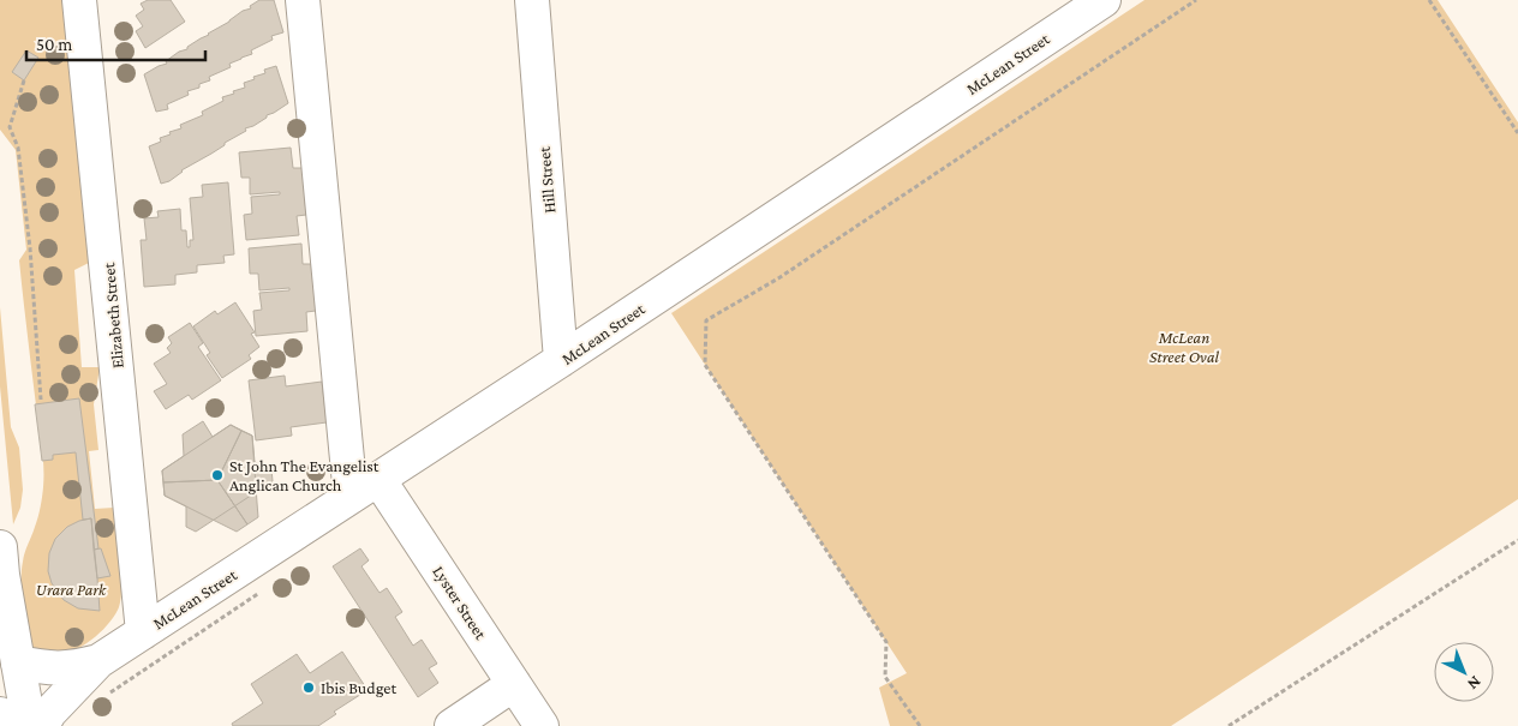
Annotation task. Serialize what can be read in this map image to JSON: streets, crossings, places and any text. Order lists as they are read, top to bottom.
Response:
{
  "streets": {
    "main road": [
      "McLean Street",
      "Hill Street",
      "Elizabeth Street",
      "Lyster Street"
    ]
  },
  "crossings": [
    ["McLean Street", "Hill Street"],
    ["McLean Street", "Elizabeth Street"],
    ["McLean Street", "Lyster Street"]
  ],
  "parks": ["McLean Street Oval", "Urara Park"],
  "places": ["St John The Evangelist Anglican Church", "Ibis Budget"],
  "scale_bar": "50 m",
  "north": "bottom right"
}
